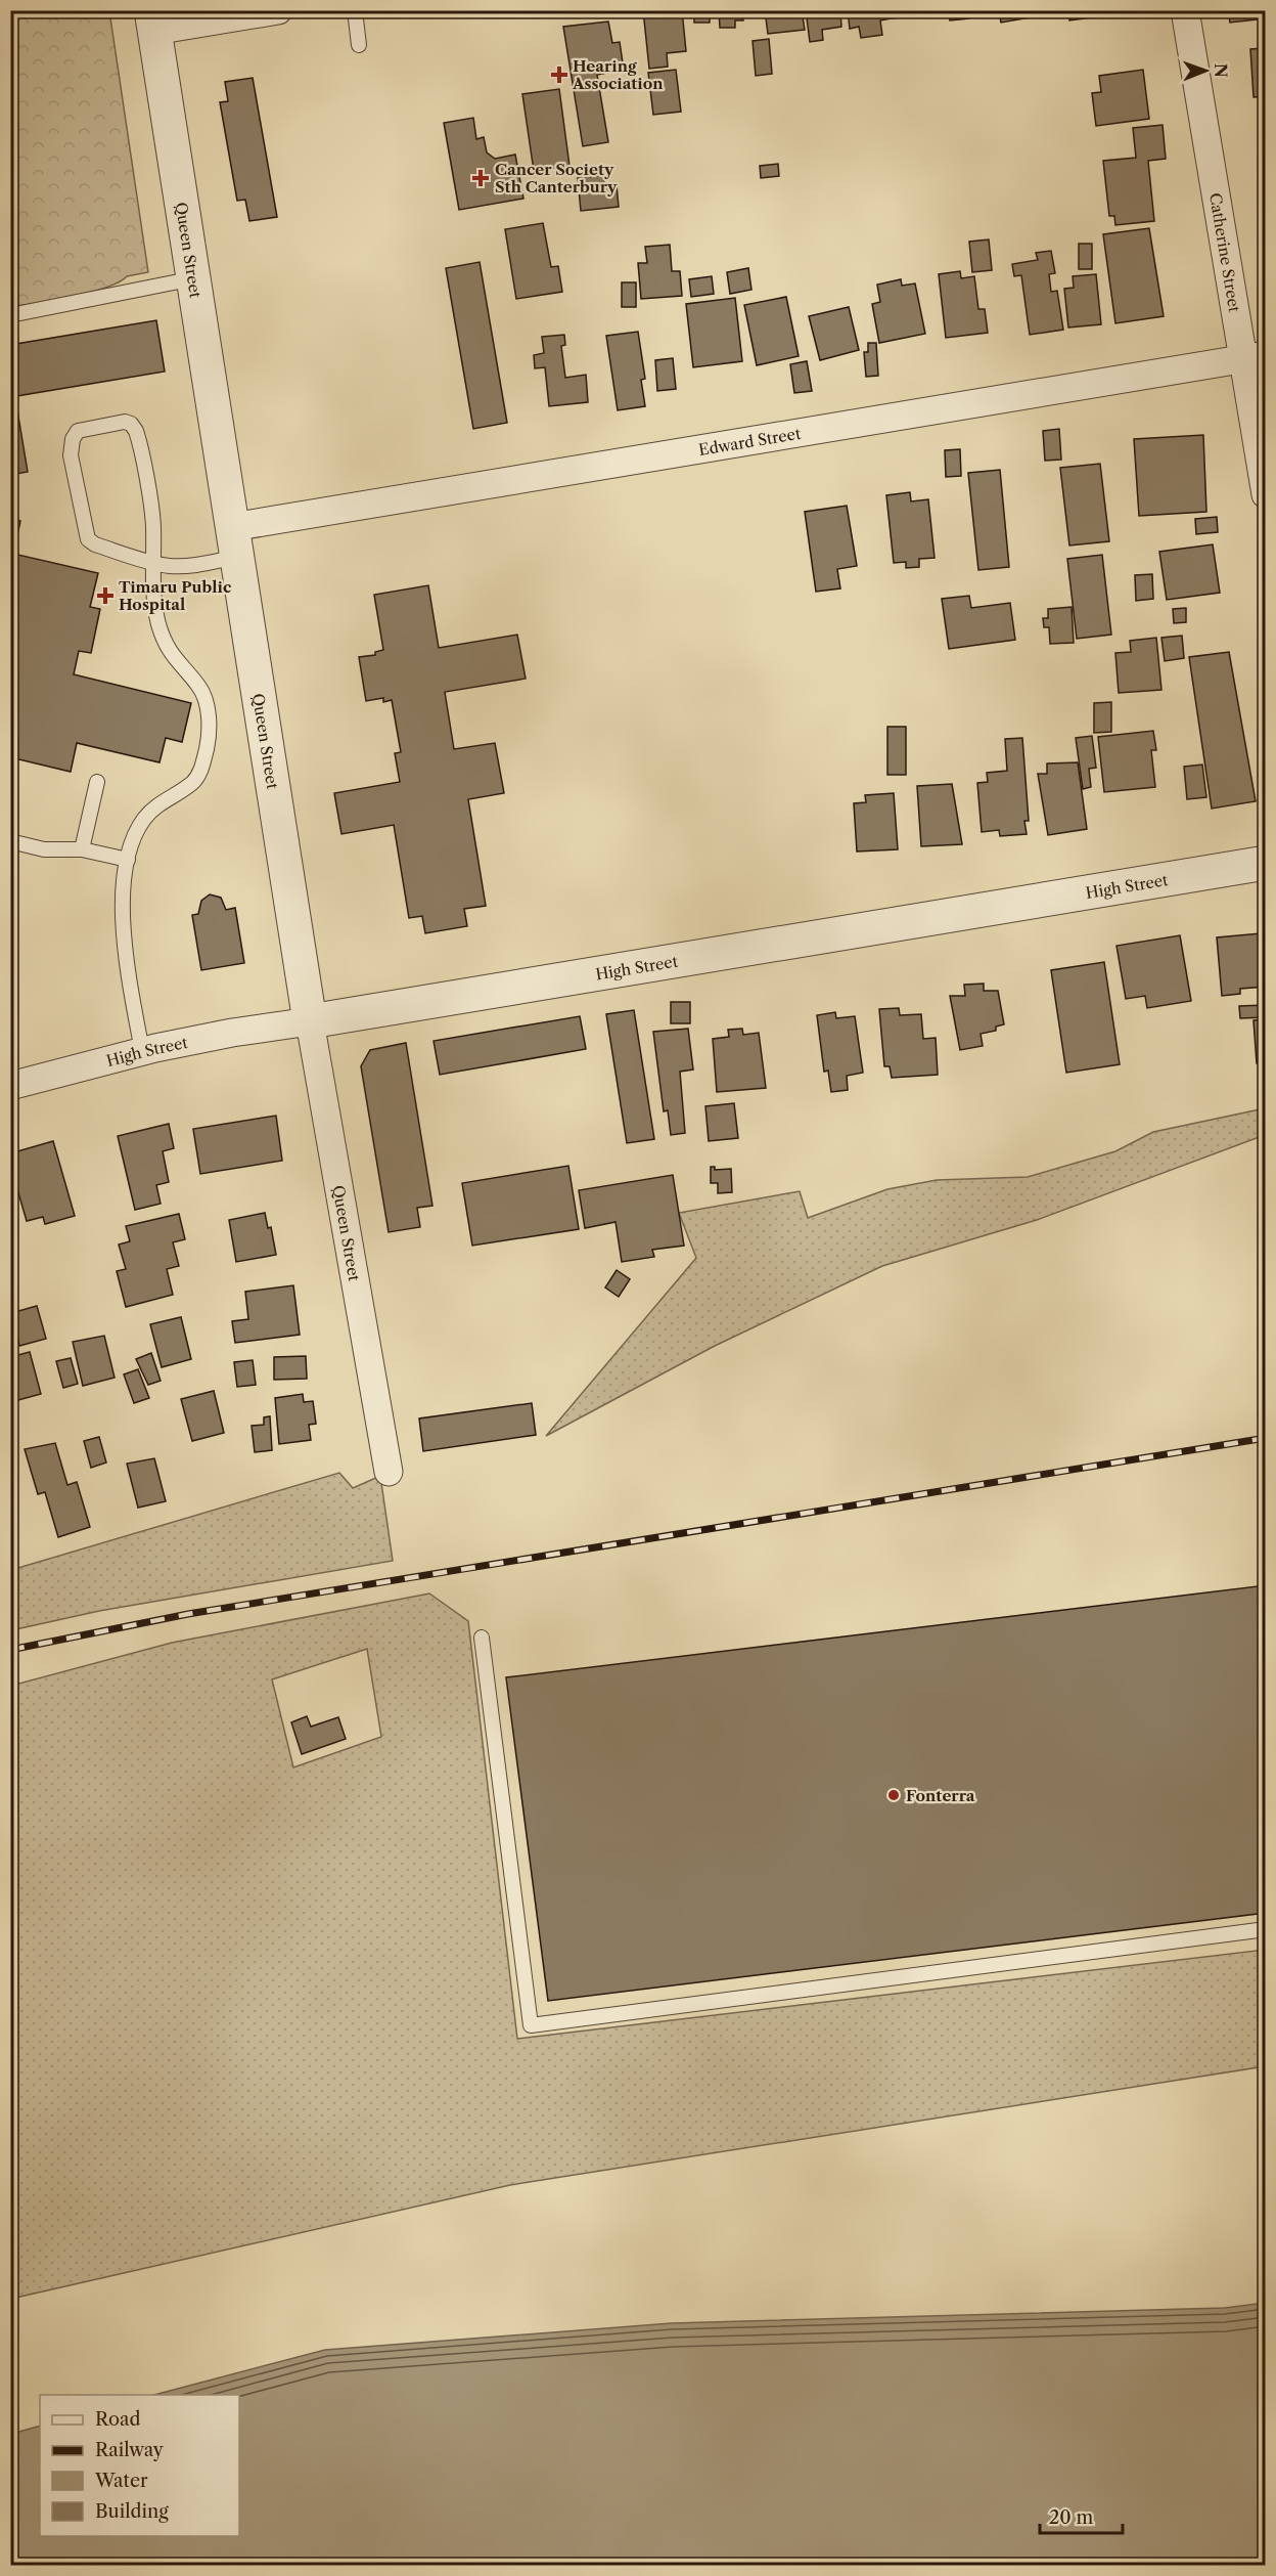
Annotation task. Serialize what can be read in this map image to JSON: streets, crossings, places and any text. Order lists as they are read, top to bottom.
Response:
{
  "streets": {
    "street": [
      "Queen Street",
      "Catherine Street",
      "Edward Street",
      "High Street"
    ]
  },
  "crossings": [
    ["Queen Street", "Edward Street"],
    ["Queen Street", "High Street"],
    ["Catherine Street", "Edward Street"]
  ],
  "places": {
    "health": ["Hearing Association", "Cancer Society Sth Canterbury", "Timaru Public Hospital"],
    "other": ["Fonterra"]
  },
  "legend": [
    "Road",
    "Railway",
    "Water",
    "Building"
  ],
  "scale_bar": "20 m",
  "north": "right"
}
